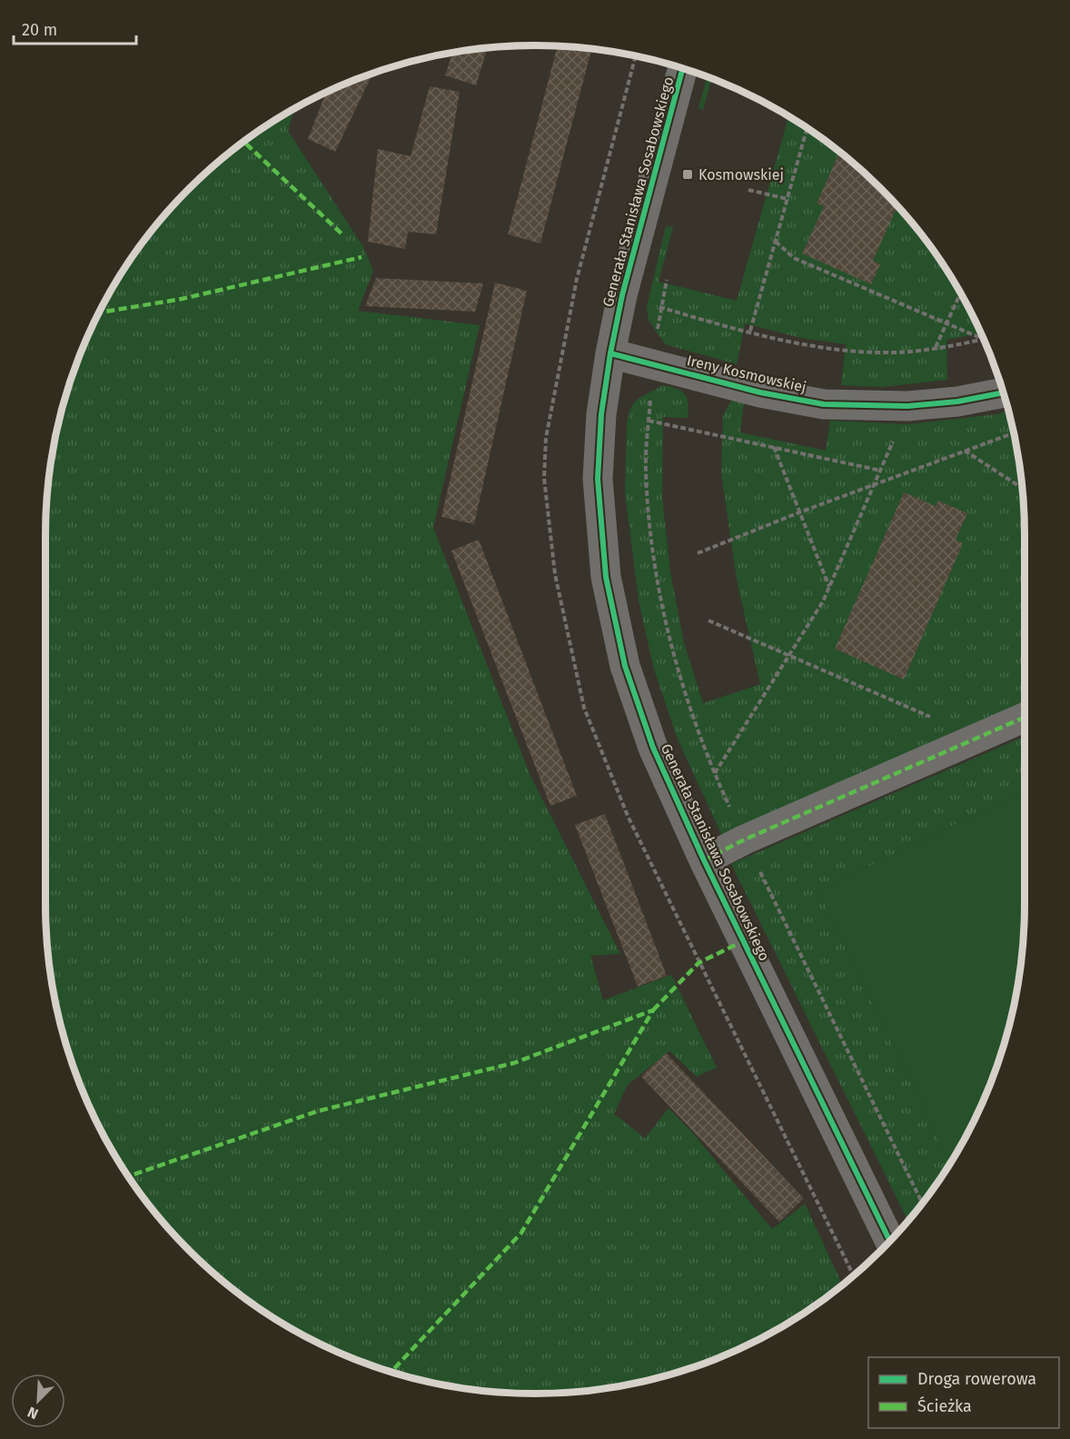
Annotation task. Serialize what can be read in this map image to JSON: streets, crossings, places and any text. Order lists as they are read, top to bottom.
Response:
{
  "streets": {
    "street": ["Generała Stanisława Sosabowskiego", "Ireny Kosmowskiej"]
  },
  "crossings": [
    ["Generała Stanisława Sosabowskiego", "Ireny Kosmowskiej"]
  ],
  "places": {
    "transit": ["Kosmowskiej"]
  },
  "legend": ["Droga rowerowa", "Ścieżka"],
  "scale_bar": "20 m",
  "north": "bottom left"
}
